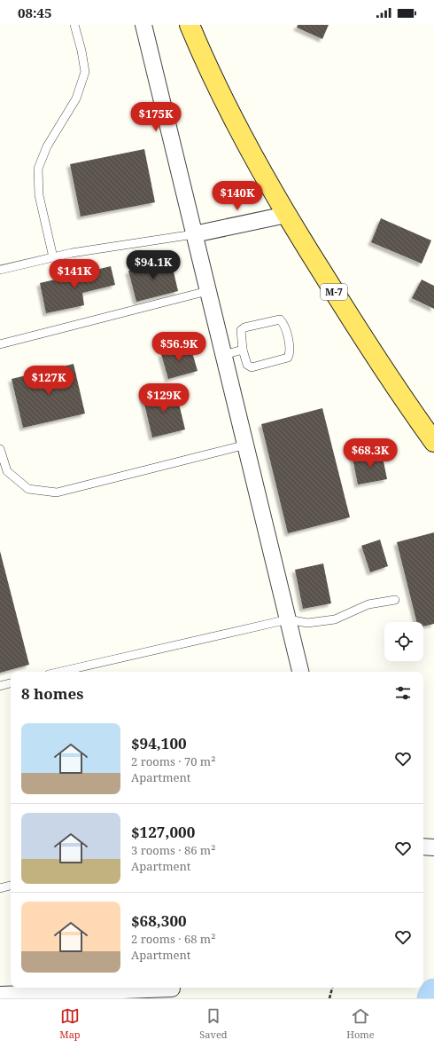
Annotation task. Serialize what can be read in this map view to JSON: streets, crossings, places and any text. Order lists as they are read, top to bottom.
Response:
{
  "streets": {
    "main road": ["M-7"]
  },
  "page": {
    "status": "08:45",
    "price": [
      "$175K",
      "$140K",
      "$94.1K",
      "$141K",
      "$56.9K",
      "$127K",
      "$129K",
      "$68.3K"
    ],
    "heading": "8 homes",
    "list": [
      {
        "name": "$94,100",
        "note": "2 rooms · 70 m² · Apartment"
      },
      {
        "name": "$127,000",
        "note": "3 rooms · 86 m² · Apartment"
      },
      {
        "name": "$68,300",
        "note": "2 rooms · 68 m² · Apartment"
      }
    ],
    "tabs": ["Map", "Saved", "Home"]
  }
}
